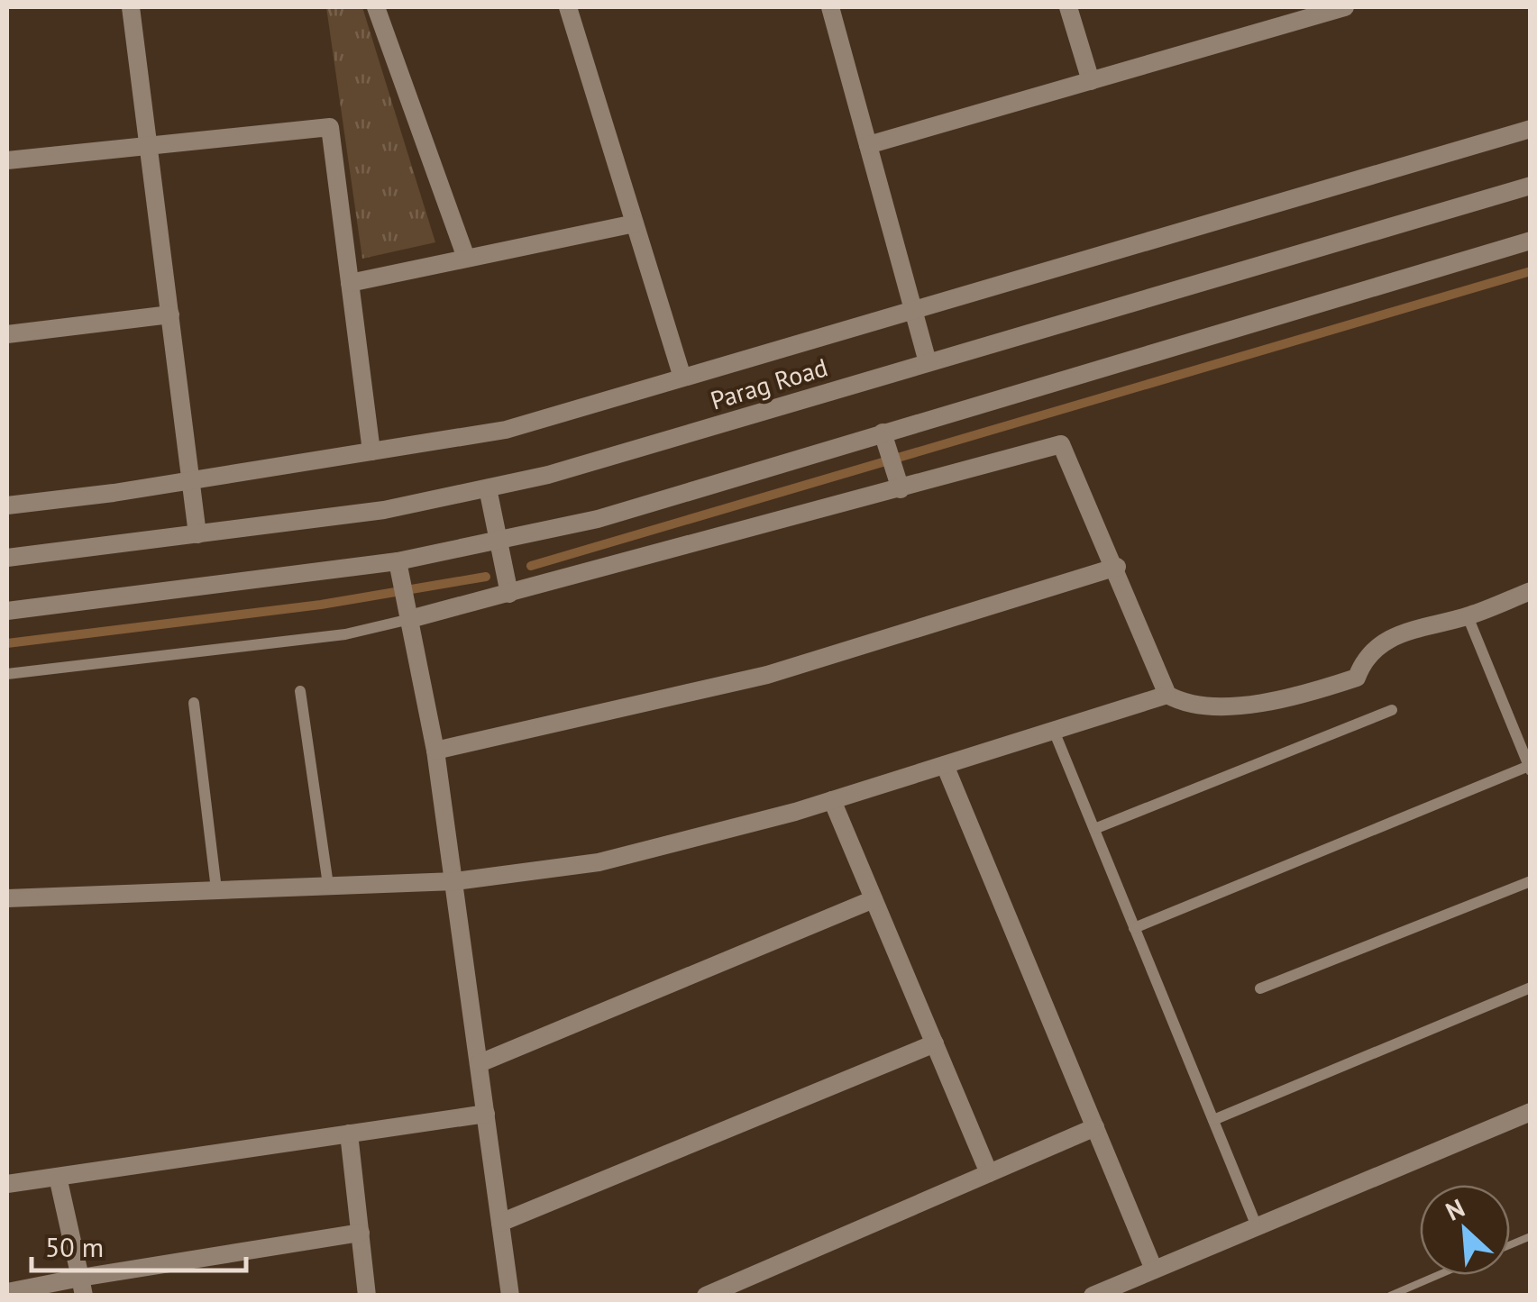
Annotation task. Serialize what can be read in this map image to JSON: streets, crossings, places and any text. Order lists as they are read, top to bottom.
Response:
{
  "streets": {
    "street": ["Parag Road"]
  },
  "scale_bar": "50 m",
  "north": "top left"
}
